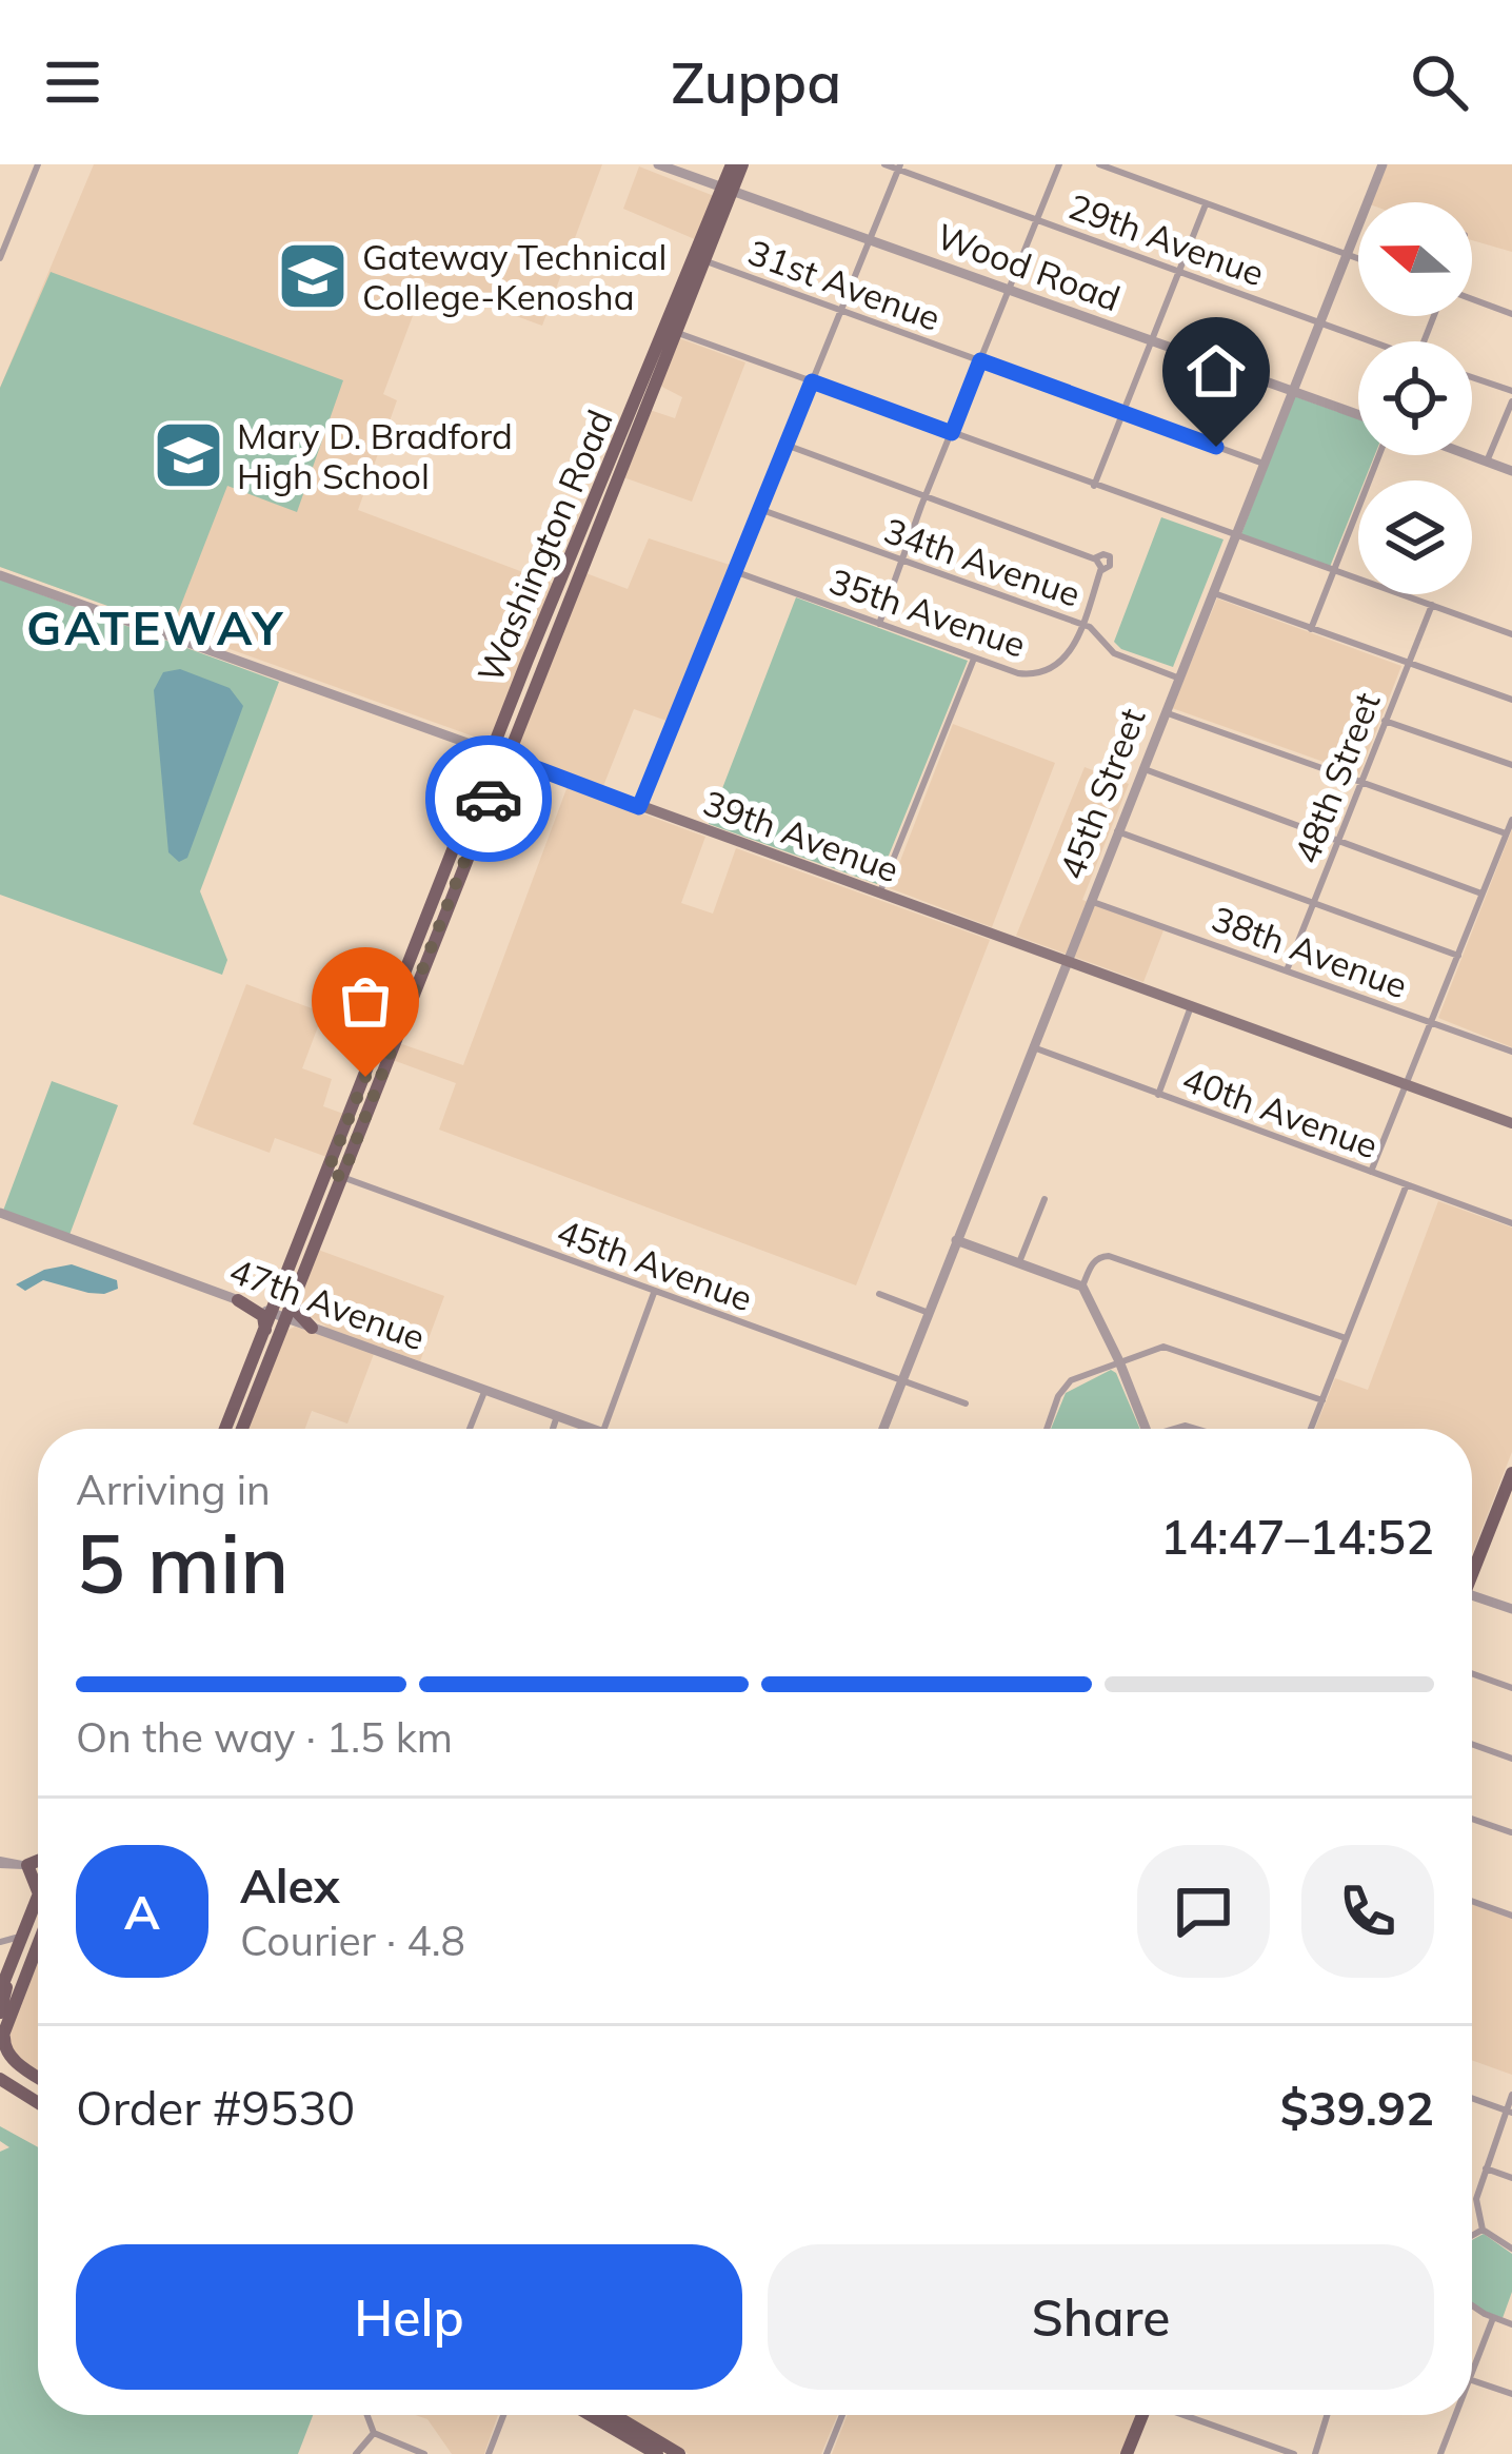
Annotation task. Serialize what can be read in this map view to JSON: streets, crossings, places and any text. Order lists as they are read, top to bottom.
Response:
{
  "streets": {
    "main road": ["Washington Road", "39th Avenue"],
    "street": [
      "29th Avenue",
      "Wood Road",
      "31st Avenue",
      "34th Avenue",
      "35th Avenue",
      "48th Street",
      "45th Street",
      "38th Avenue",
      "40th Avenue",
      "45th Avenue",
      "47th Avenue"
    ]
  },
  "crossings": [
    ["29th Avenue", "45th Street"],
    ["Wood Road", "Washington Road"],
    ["Wood Road", "45th Street"],
    ["31st Avenue", "Washington Road"],
    ["31st Avenue", "45th Street"],
    ["Washington Road", "39th Avenue"],
    ["Washington Road", "45th Avenue"],
    ["Washington Road", "47th Avenue"],
    ["34th Avenue", "35th Avenue"],
    ["34th Avenue", "45th Street"],
    ["48th Street", "38th Avenue"],
    ["45th Street", "39th Avenue"],
    ["45th Street", "38th Avenue"],
    ["45th Street", "40th Avenue"],
    ["45th Street", "45th Avenue"]
  ],
  "districts": ["GATEWAY"],
  "places": {
    "school or university": ["Gateway Technical College-Kenosha", "Mary D. Bradford High School"]
  },
  "north": "left",
  "page": {
    "header": "Zuppa",
    "heading": ["5 min", "Arriving in", "14:47–14:52"],
    "panel": [
      "Alex",
      "Courier · 4.8",
      "Order #9530",
      "$39.92"
    ],
    "bar": "On the way · 1.5 km",
    "round": "A",
    "buttons": ["Help", "Share"]
  }
}
